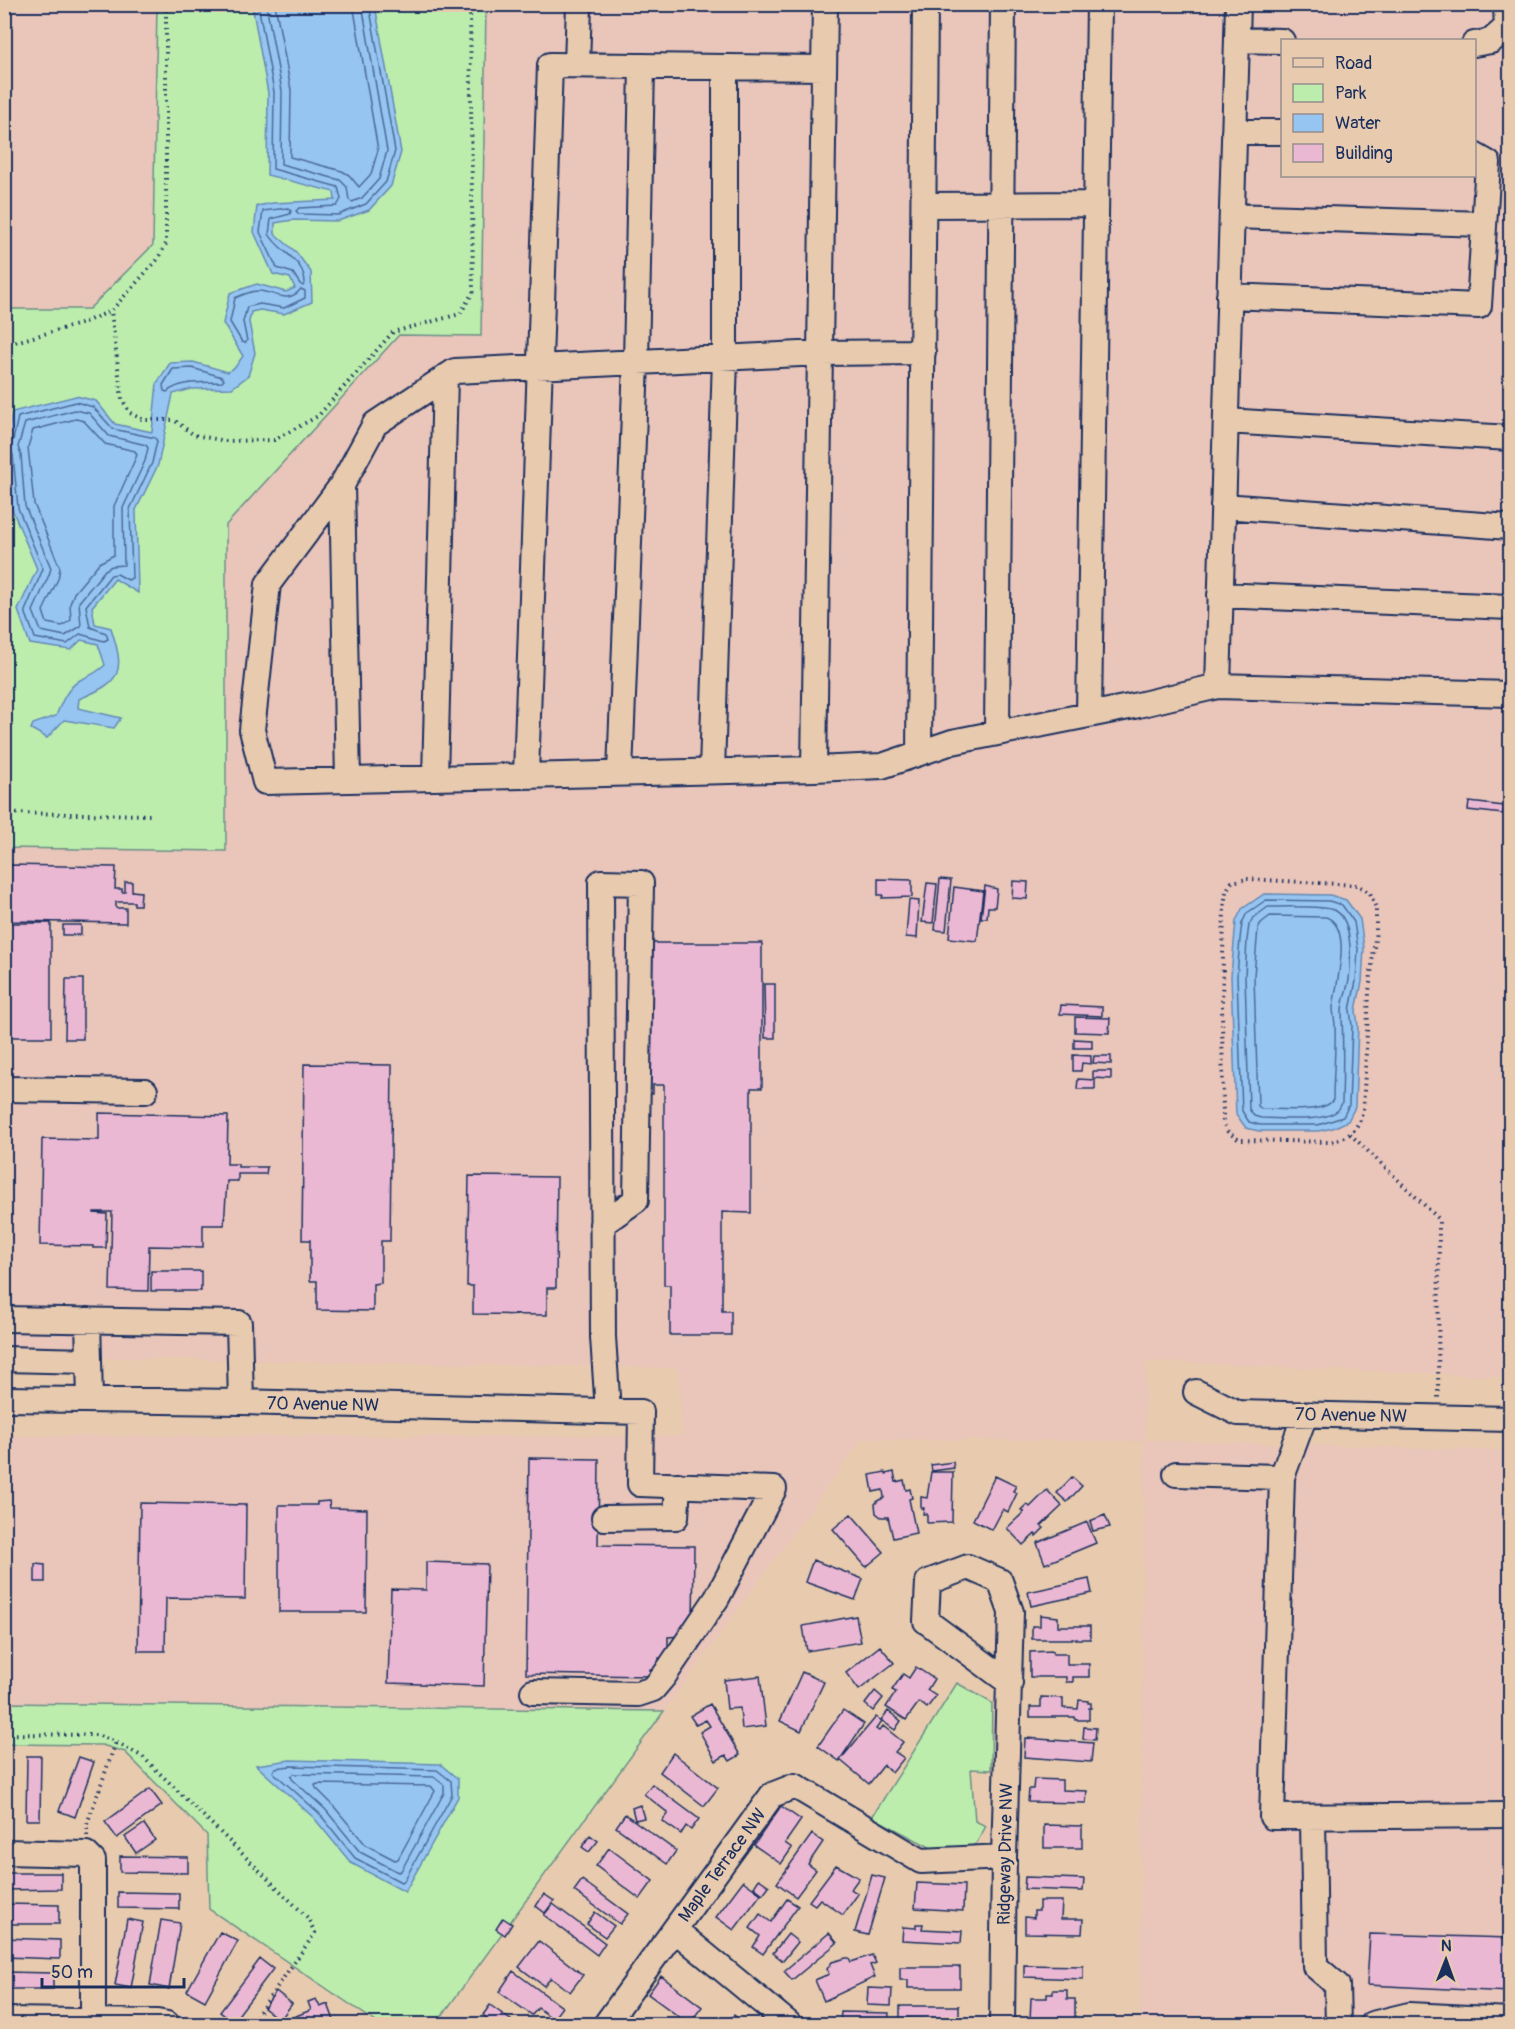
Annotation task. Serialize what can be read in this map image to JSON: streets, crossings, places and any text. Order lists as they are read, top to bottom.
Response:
{
  "streets": {
    "street": ["70 Avenue NW", "Ridgeway Drive NW", "Maple Terrace NW"]
  },
  "crossings": [
    ["Ridgeway Drive NW", "Maple Terrace NW"]
  ],
  "legend": [
    "Road",
    "Park",
    "Water",
    "Building"
  ],
  "scale_bar": "50 m",
  "north": "top"
}
